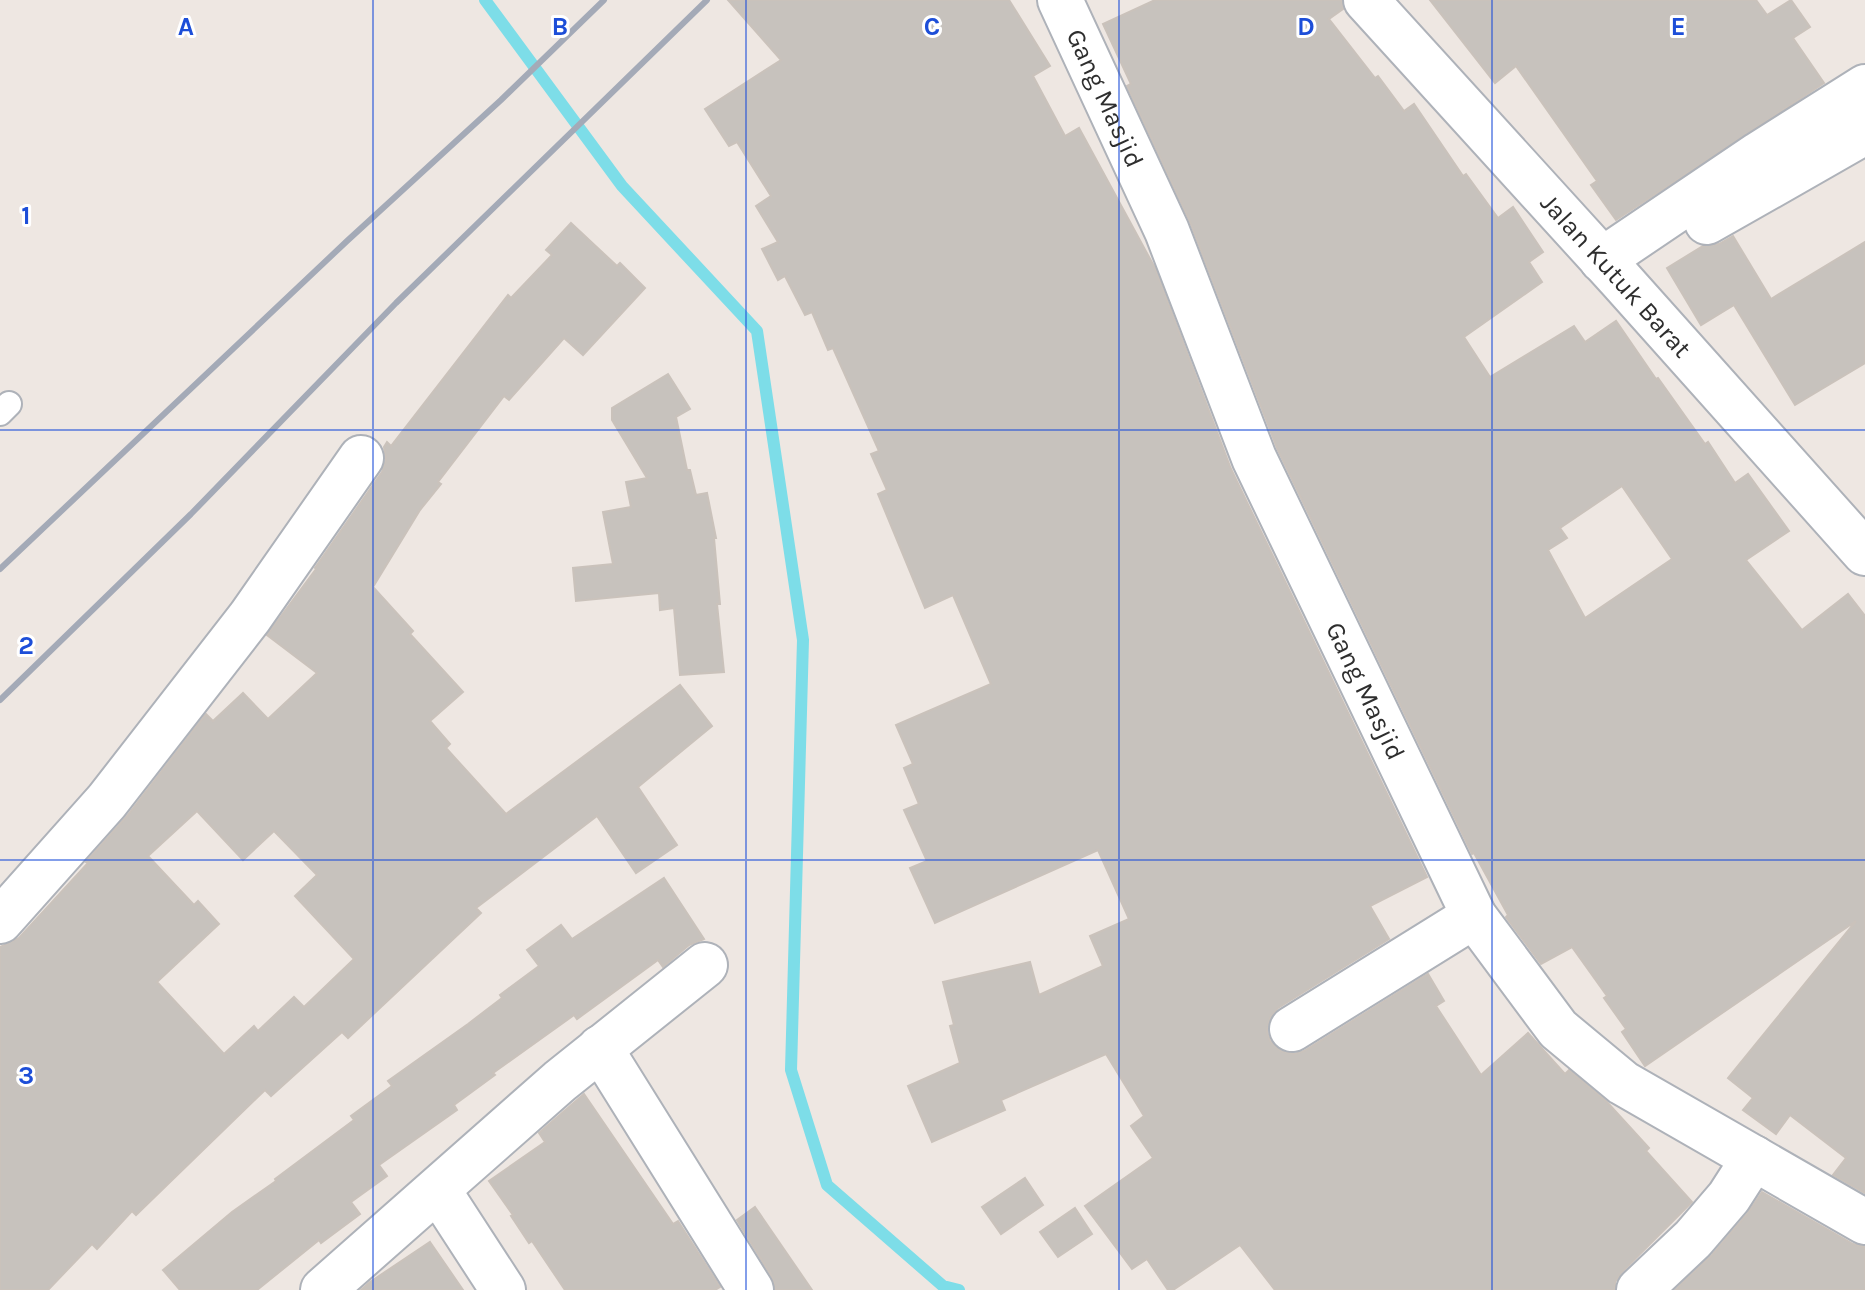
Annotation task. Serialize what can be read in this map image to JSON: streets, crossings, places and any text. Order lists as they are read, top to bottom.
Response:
{
  "streets": {
    "street": ["Gang Masjid", "Jalan Kutuk Barat"]
  },
  "grid": {
    "columns": [
      "A",
      "B",
      "C",
      "D",
      "E"
    ],
    "rows": ["1", "2", "3"]
  }
}
